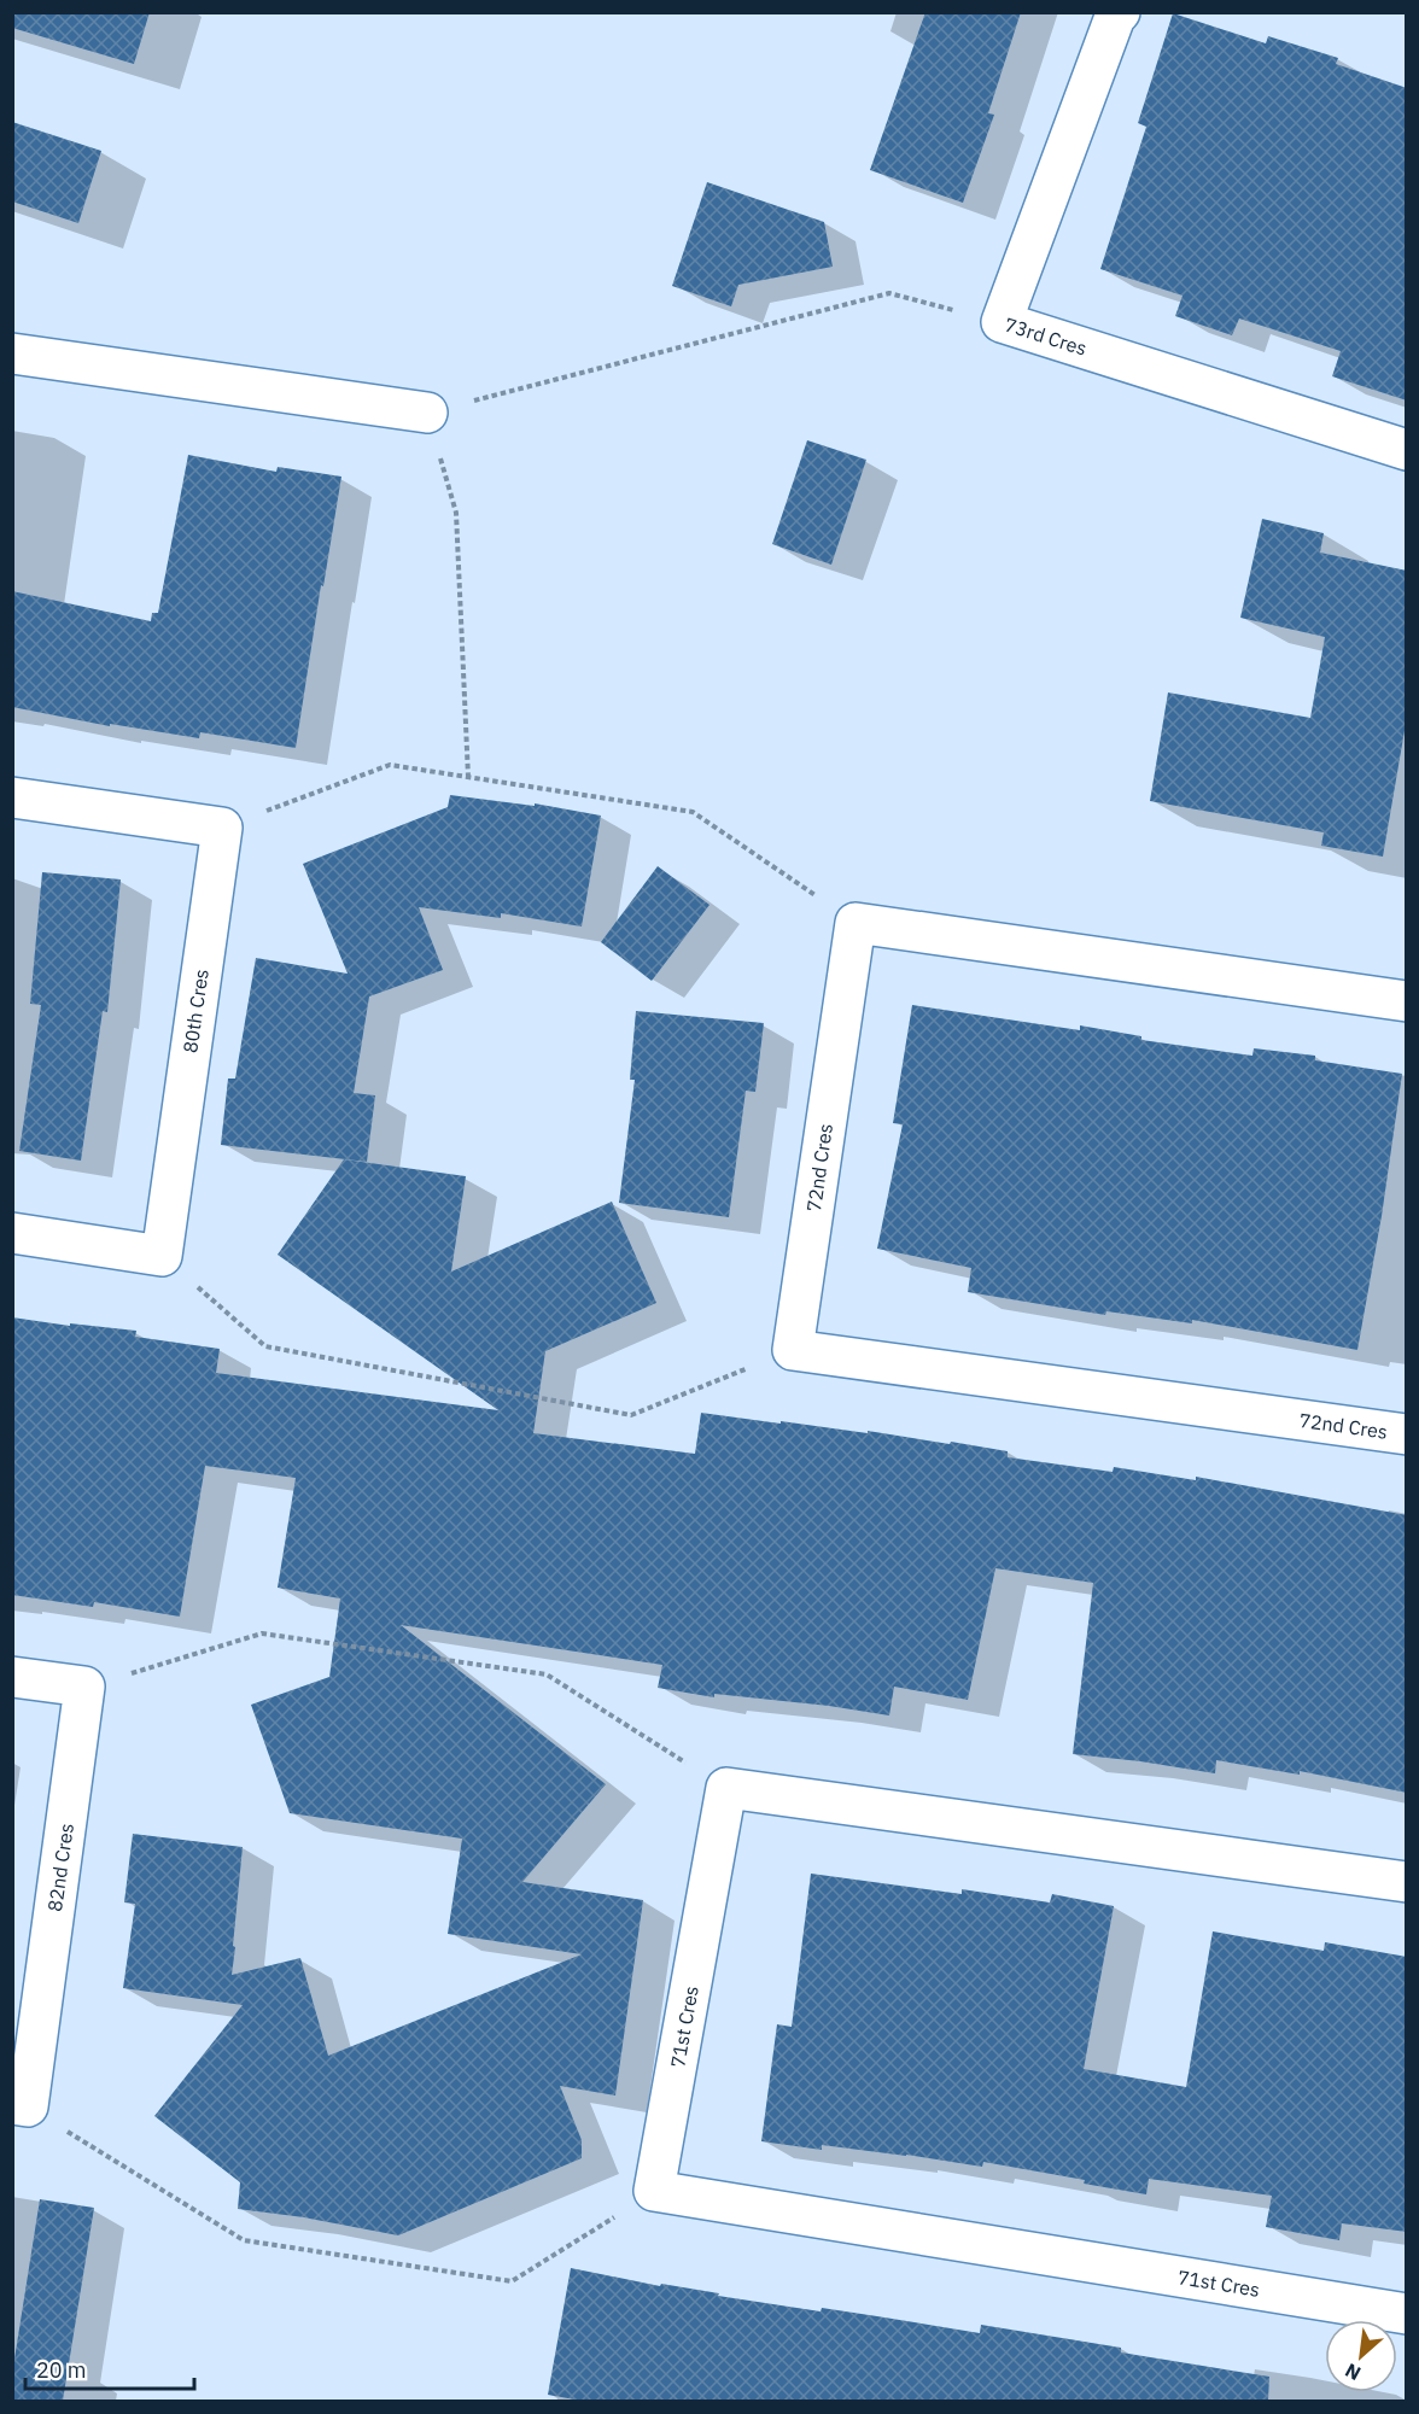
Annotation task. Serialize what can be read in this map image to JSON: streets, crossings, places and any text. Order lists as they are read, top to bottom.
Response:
{
  "streets": {
    "street": [
      "73rd Cres",
      "80th Cres",
      "72nd Cres",
      "82nd Cres",
      "71st Cres"
    ]
  },
  "scale_bar": "20 m",
  "north": "bottom left"
}
